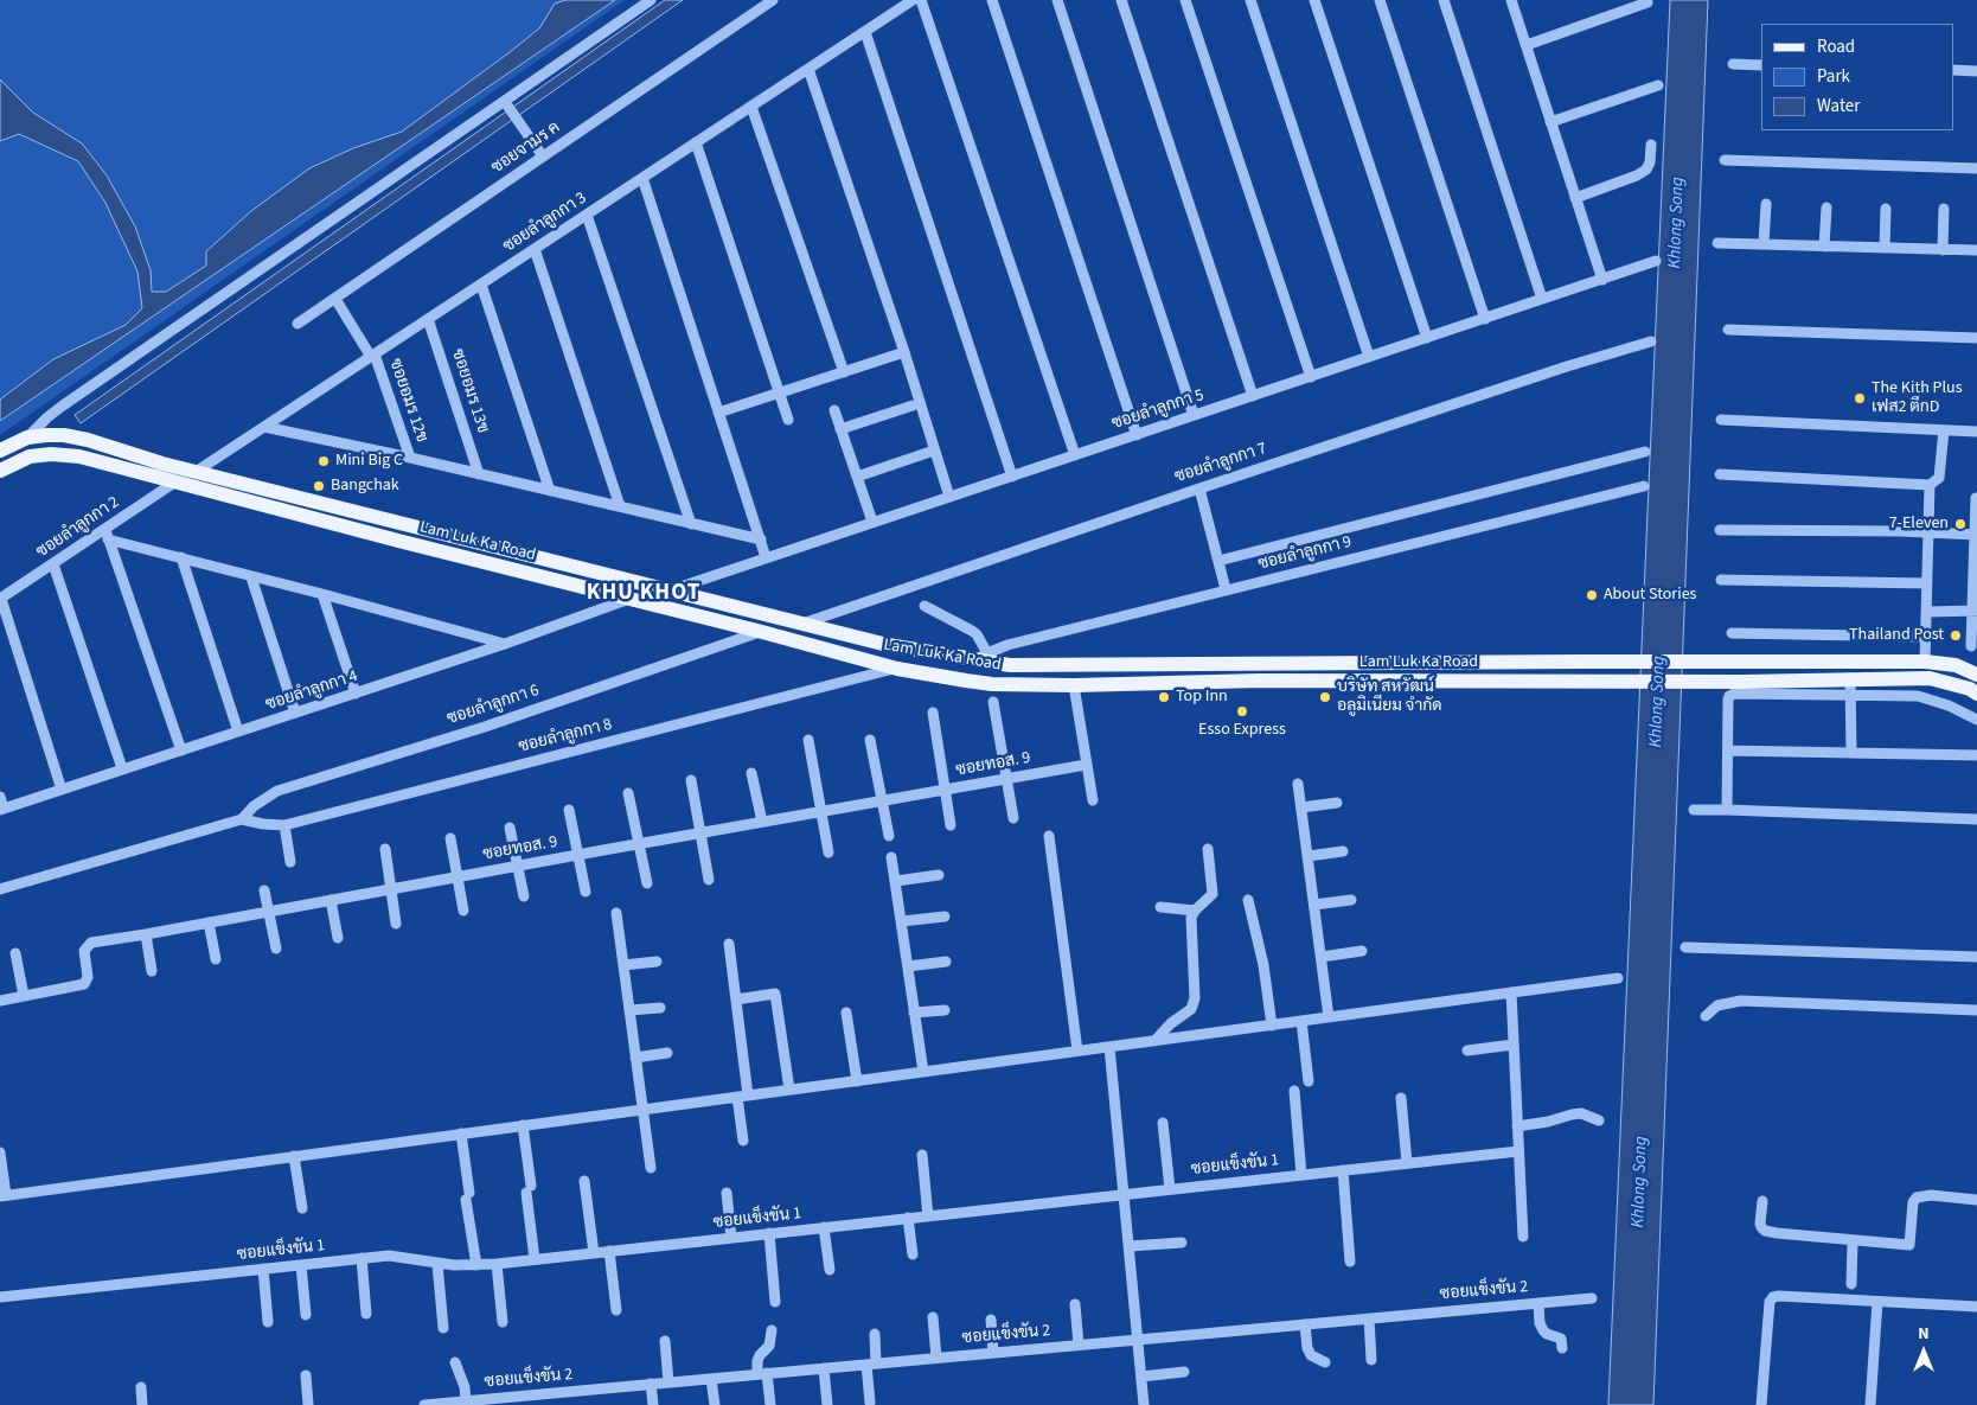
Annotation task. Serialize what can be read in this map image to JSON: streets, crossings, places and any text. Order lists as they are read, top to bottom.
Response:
{
  "streets": {
    "main road": ["Lam Luk Ka Road"],
    "street": [
      "ซอยจามร ค",
      "ซอยลำลูกกา 3",
      "ซอยอมร 13ข",
      "ซอยอมร 12ข",
      "ซอยลำลูกกา 5",
      "ซอยลำลูกกา 7",
      "ซอยลำลูกกา 2",
      "ซอยลำลูกกา 9",
      "ซอยลำลูกกา 4",
      "ซอยลำลูกกา 6",
      "ซอยลำลูกกา 8",
      "ซอยทอส. 9",
      "ซอยแข็งขัน 1",
      "ซอยแข็งขัน 2"
    ]
  },
  "crossings": [
    ["ซอยจามร ค", "ซอยอมร 12ข"],
    ["ซอยลำลูกกา 3", "ซอยอมร 13ข"],
    ["ซอยลำลูกกา 3", "ซอยอมร 12ข"],
    ["ซอยลำลูกกา 3", "Lam Luk Ka Road"],
    ["ซอยลำลูกกา 5", "Lam Luk Ka Road"],
    ["ซอยลำลูกกา 7", "Lam Luk Ka Road"],
    ["ซอยลำลูกกา 2", "Lam Luk Ka Road"],
    ["Lam Luk Ka Road", "ซอยลำลูกกา 9"],
    ["Lam Luk Ka Road", "ซอยลำลูกกา 4"],
    ["Lam Luk Ka Road", "ซอยลำลูกกา 6"],
    ["Lam Luk Ka Road", "ซอยลำลูกกา 8"],
    ["ซอยลำลูกกา 6", "ซอยลำลูกกา 8"]
  ],
  "districts": ["KHU KHOT"],
  "water": ["Khlong Song"],
  "places": [
    "The Kith Plus เฟส2 ตึกD",
    "Mini Big C",
    "Bangchak",
    "7-Eleven",
    "About Stories",
    "Thailand Post",
    "Top Inn",
    "บริษัท สหวัฒน์ อลูมิเนียม จำกัด",
    "Esso Express"
  ],
  "legend": ["Road", "Park", "Water"],
  "north": "top"
}
